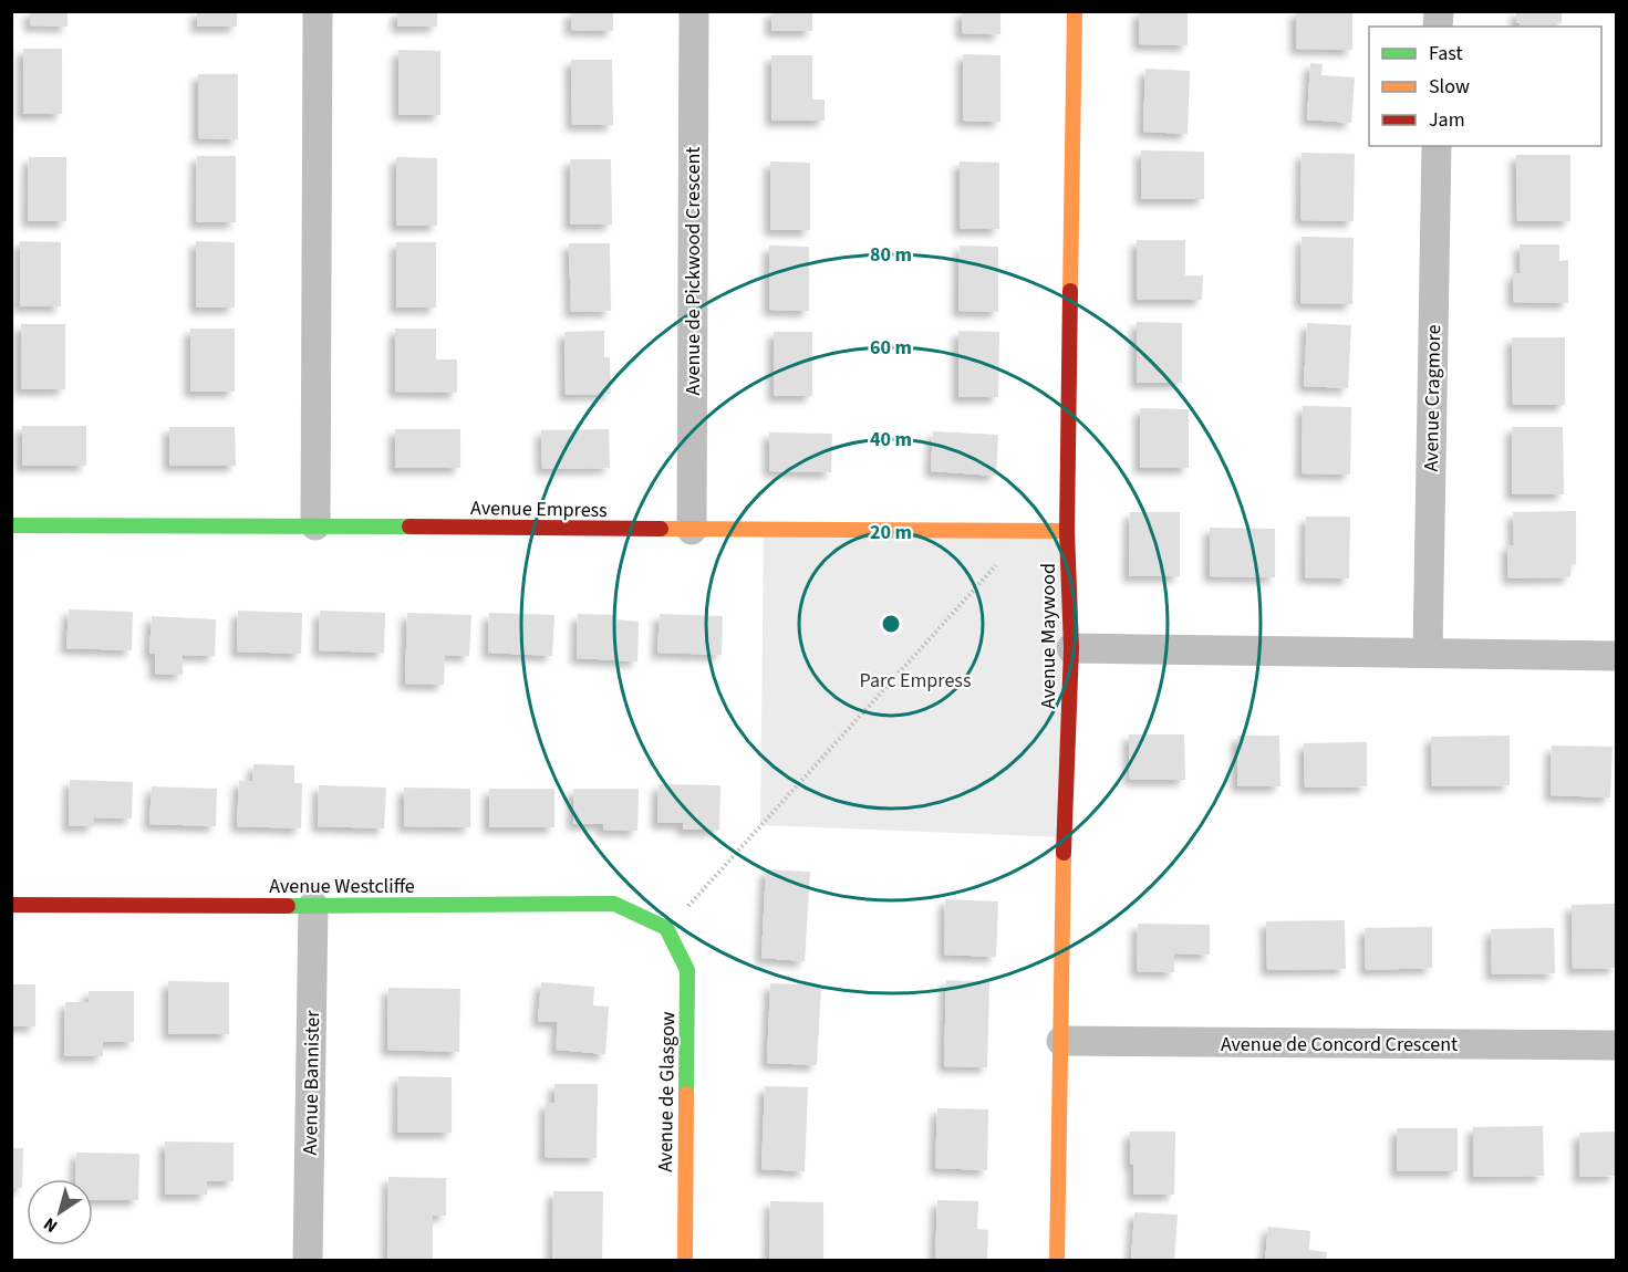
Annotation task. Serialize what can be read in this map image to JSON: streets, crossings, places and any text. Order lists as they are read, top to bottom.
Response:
{
  "streets": {
    "street": [
      "Avenue de Pickwood Crescent",
      "Avenue Cragmore",
      "Avenue Empress",
      "Avenue Maywood",
      "Avenue Westcliffe",
      "Avenue de Concord Crescent",
      "Avenue Bannister",
      "Avenue de Glasgow"
    ]
  },
  "crossings": [
    ["Avenue de Pickwood Crescent", "Avenue Empress"],
    ["Avenue Empress", "Avenue Maywood"],
    ["Avenue Maywood", "Avenue de Concord Crescent"],
    ["Avenue Westcliffe", "Avenue Bannister"],
    ["Avenue Westcliffe", "Avenue de Glasgow"]
  ],
  "parks": ["Parc Empress"],
  "legend": ["Fast", "Slow", "Jam"],
  "north": "bottom left",
  "rings": [
    "80 m",
    "60 m",
    "40 m",
    "20 m"
  ]
}
